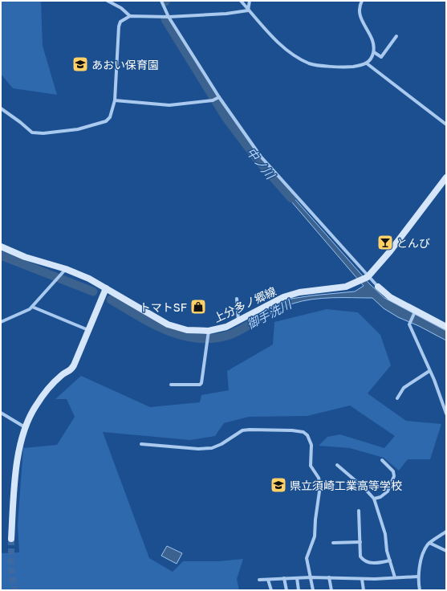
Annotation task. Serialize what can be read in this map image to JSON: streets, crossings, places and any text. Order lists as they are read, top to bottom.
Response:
{
  "streets": {
    "main road": ["上分多ノ郷線"]
  },
  "water": ["中ノ川", "御手洗川"],
  "places": {
    "school or university": ["あおい保育園", "県立須崎工業高等学校"],
    "bar": ["とんび"],
    "shop": ["トマトSF"]
  }
}
